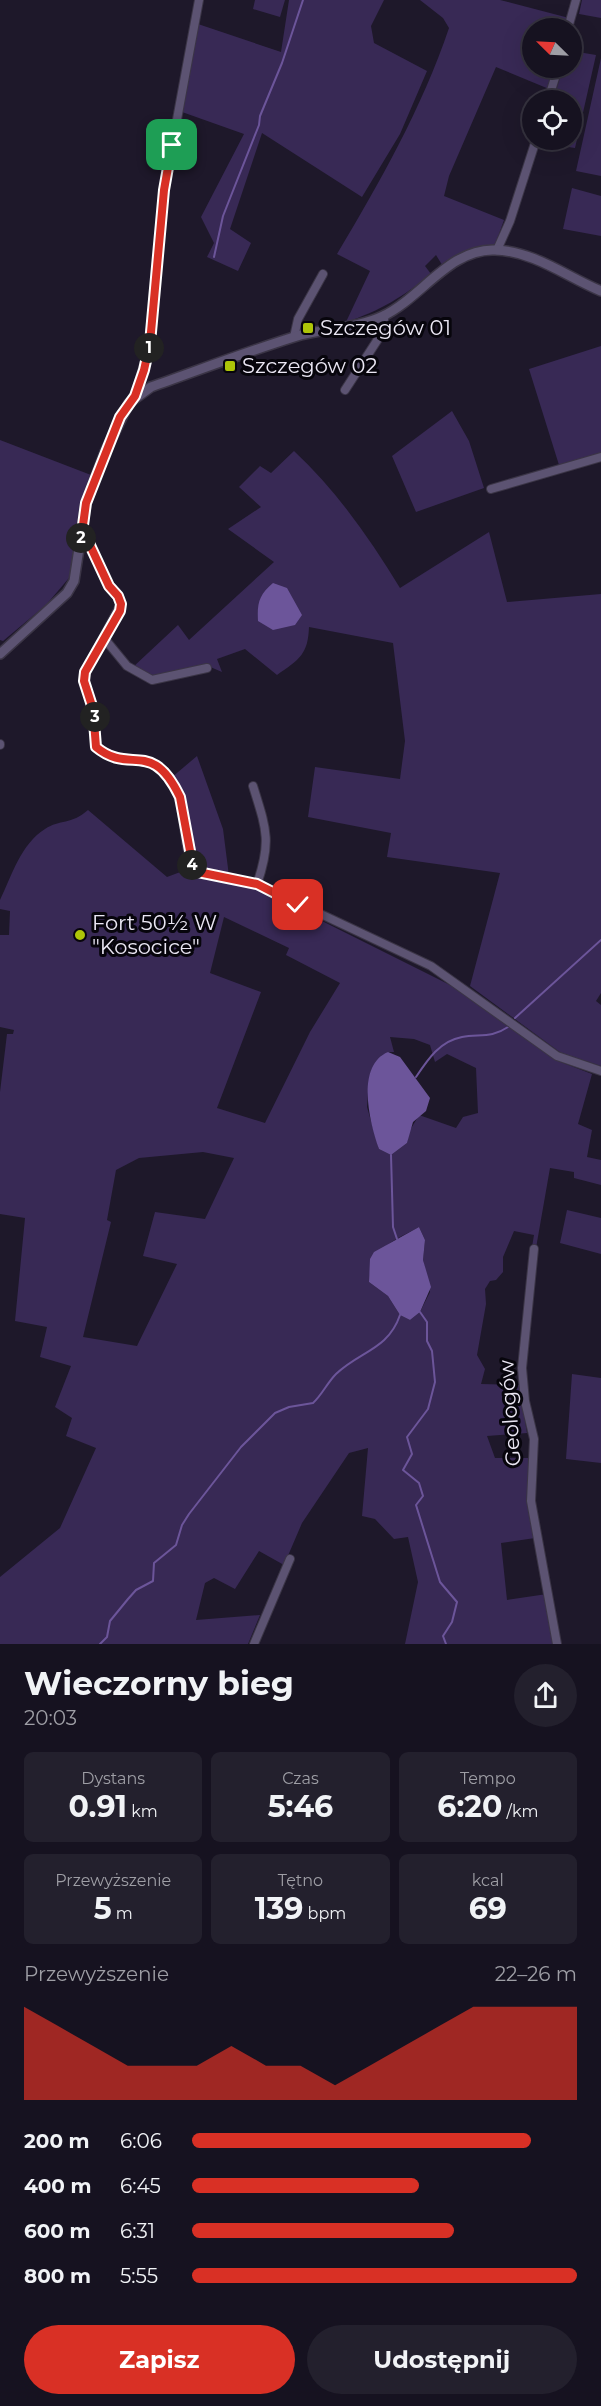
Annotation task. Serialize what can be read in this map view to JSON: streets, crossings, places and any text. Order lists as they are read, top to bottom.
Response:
{
  "streets": {
    "street": ["Geologów"]
  },
  "places": {
    "transit": ["Szczegów 01", "Szczegów 02"],
    "other": ["Fort 50½ W \"Kosocice\""]
  },
  "north": "top left",
  "page": {
    "pins": [
      "1",
      "2",
      "3",
      "4"
    ],
    "heading": ["Wieczorny bieg", "20:03"],
    "stats": [
      ["Dystans", "0.91 km"],
      ["Czas", "5:46"],
      ["Tempo", "6:20 /km"],
      ["Przewyższenie", "5 m"],
      ["Tętno", "139 bpm"],
      ["kcal", "69"]
    ],
    "chart": ["Przewyższenie", "22–26 m"],
    "list": [
      {
        "name": "200 m",
        "note": "6:06"
      },
      {
        "name": "400 m",
        "note": "6:45"
      },
      {
        "name": "600 m",
        "note": "6:31"
      },
      {
        "name": "800 m",
        "note": "5:55"
      }
    ],
    "buttons": ["Zapisz", "Udostępnij"]
  }
}
